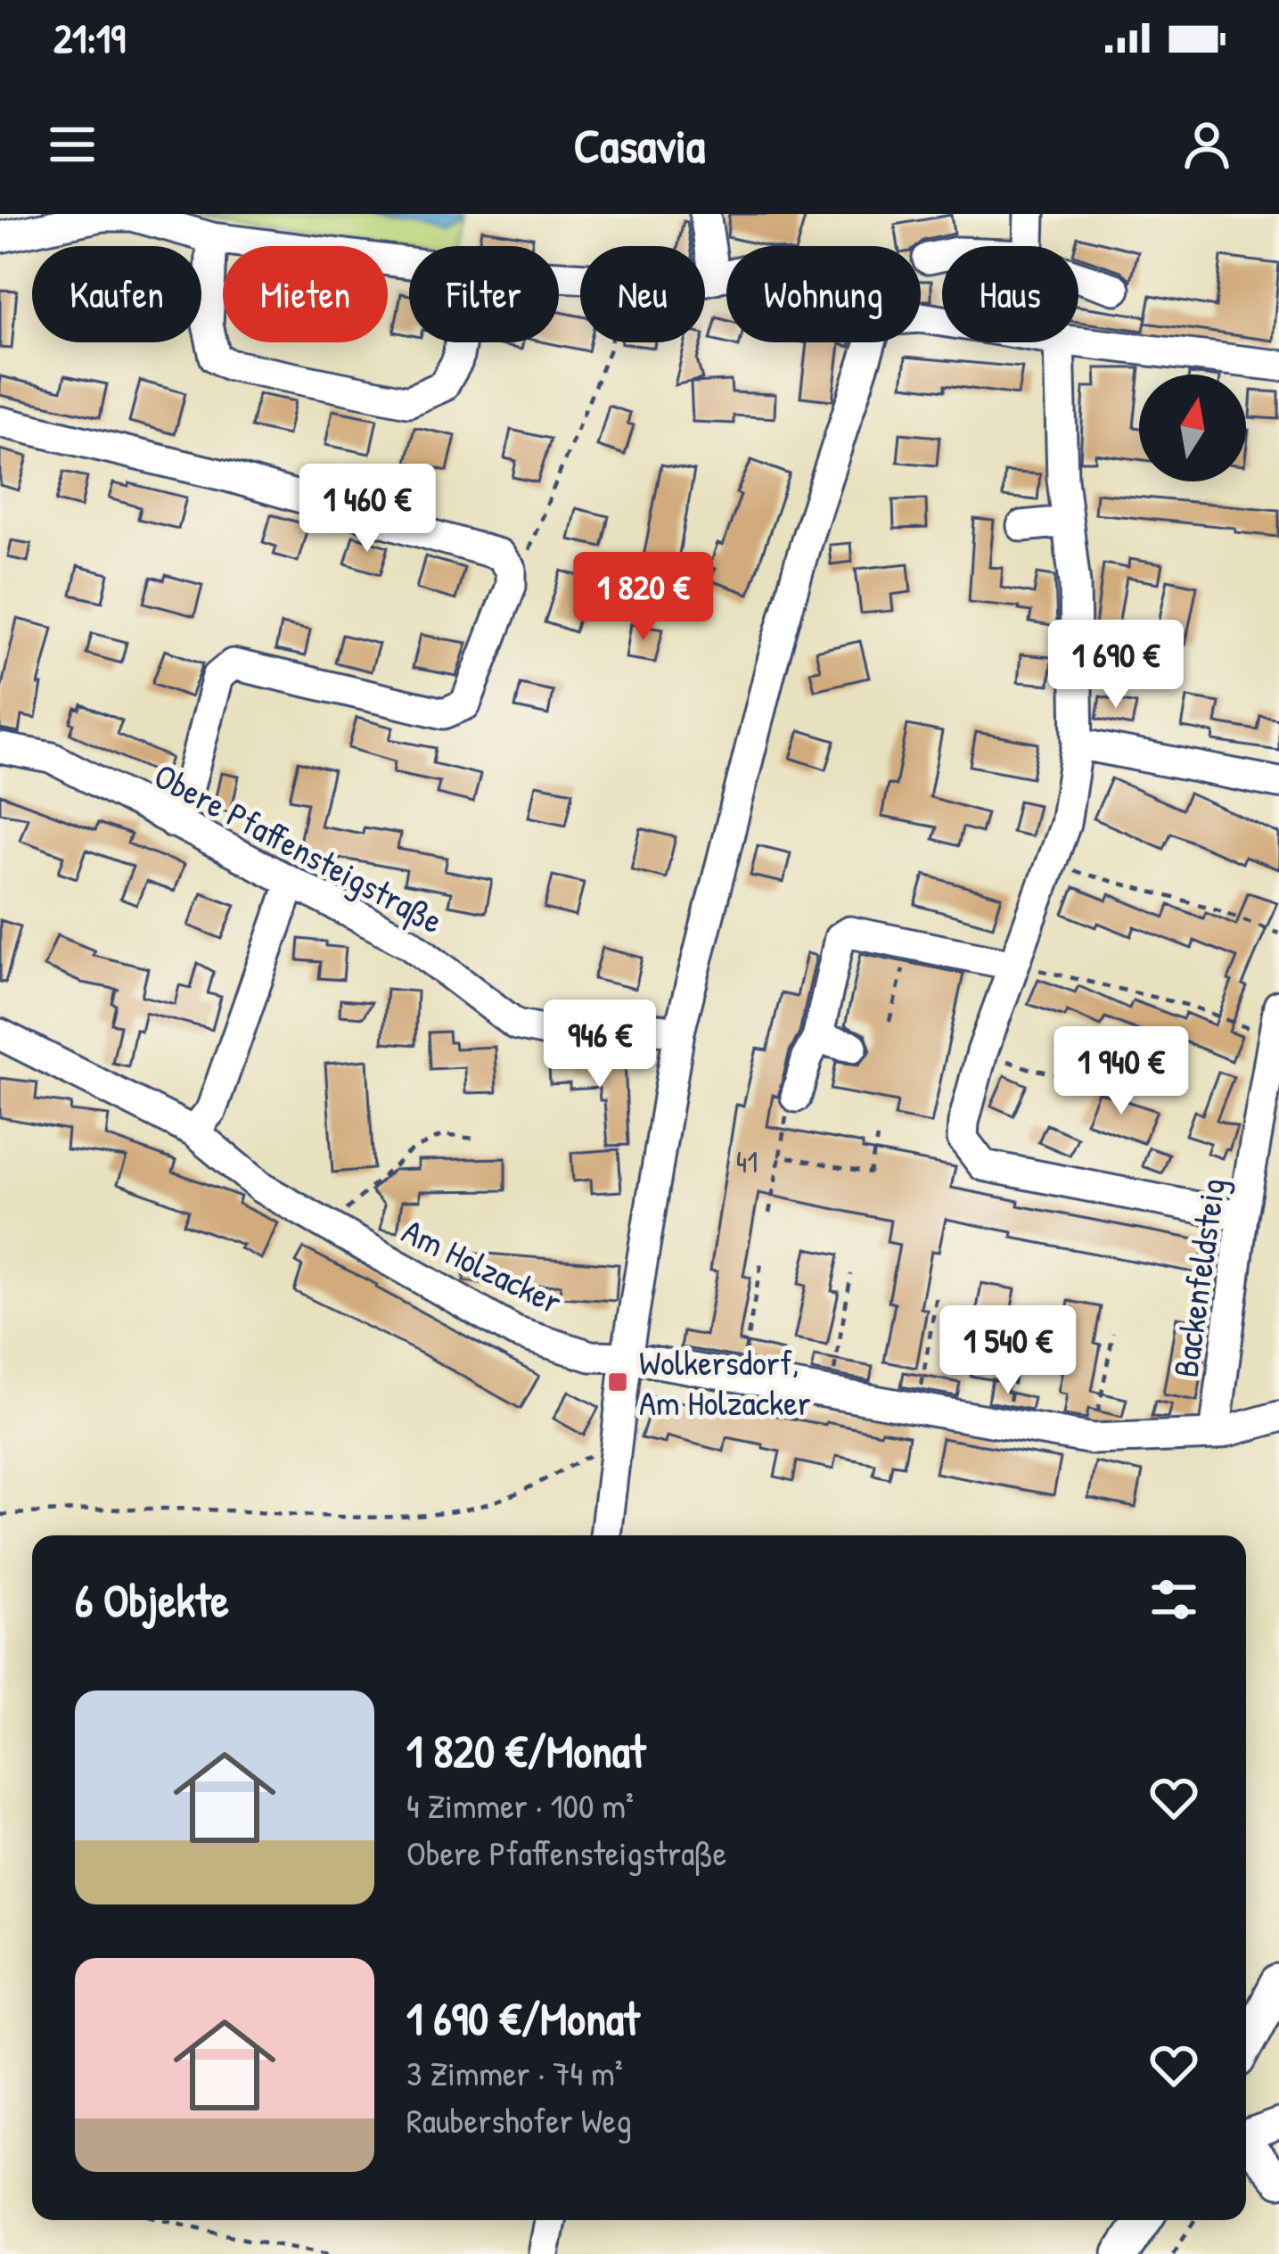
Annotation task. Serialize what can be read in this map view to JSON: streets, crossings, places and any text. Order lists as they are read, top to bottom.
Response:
{
  "streets": {
    "street": ["Obere Pfaffensteigstraße", "Am Holzacker", "Backenfeldsteig"]
  },
  "crossings": [
    ["Am Holzacker", "Backenfeldsteig"]
  ],
  "places": {
    "transit": ["Wolkersdorf, Am Holzacker"]
  },
  "house_numbers": ["41"],
  "north": "top",
  "page": {
    "status": "21:19",
    "header": "Casavia",
    "chip": [
      "Kaufen",
      "Mieten",
      "Filter",
      "Neu",
      "Wohnung",
      "Haus"
    ],
    "price": [
      "1 460 €",
      "1 820 €",
      "1 690 €",
      "946 €",
      "1 940 €",
      "1 540 €"
    ],
    "heading": "6 Objekte",
    "list": [
      {
        "name": "1 820 €/Monat",
        "note": "4 Zimmer · 100 m² · Obere Pfaffensteigstraße"
      },
      {
        "name": "1 690 €/Monat",
        "note": "3 Zimmer · 74 m² · Raubershofer Weg"
      }
    ]
  }
}
